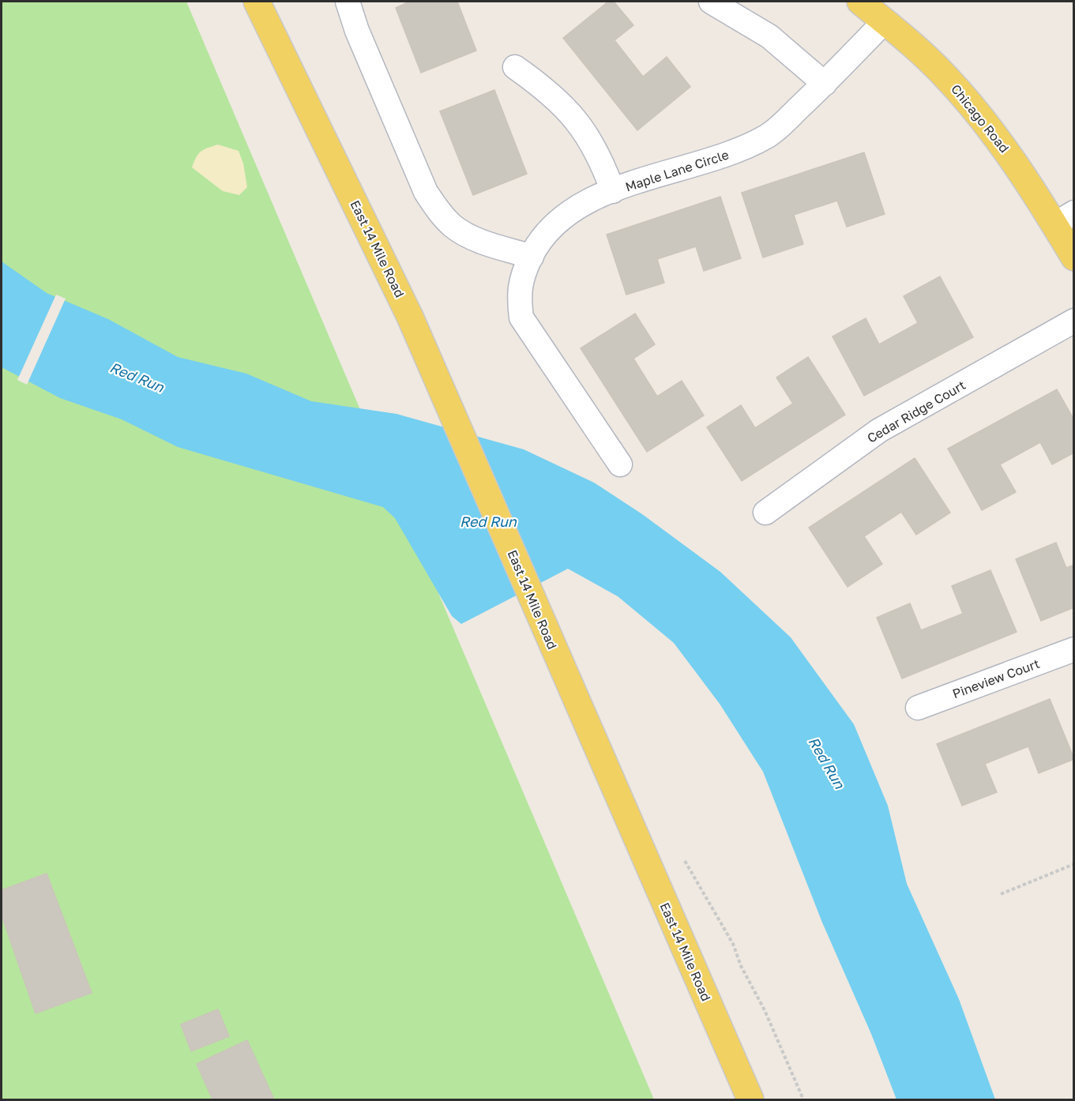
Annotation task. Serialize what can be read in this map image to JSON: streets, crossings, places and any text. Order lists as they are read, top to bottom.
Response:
{
  "streets": {
    "main road": ["Chicago Road", "East 14 Mile Road"],
    "street": ["Maple Lane Circle", "Cedar Ridge Court", "Pineview Court"]
  },
  "crossings": [
    ["Chicago Road", "Maple Lane Circle"]
  ],
  "water": ["Red Run"]
}
